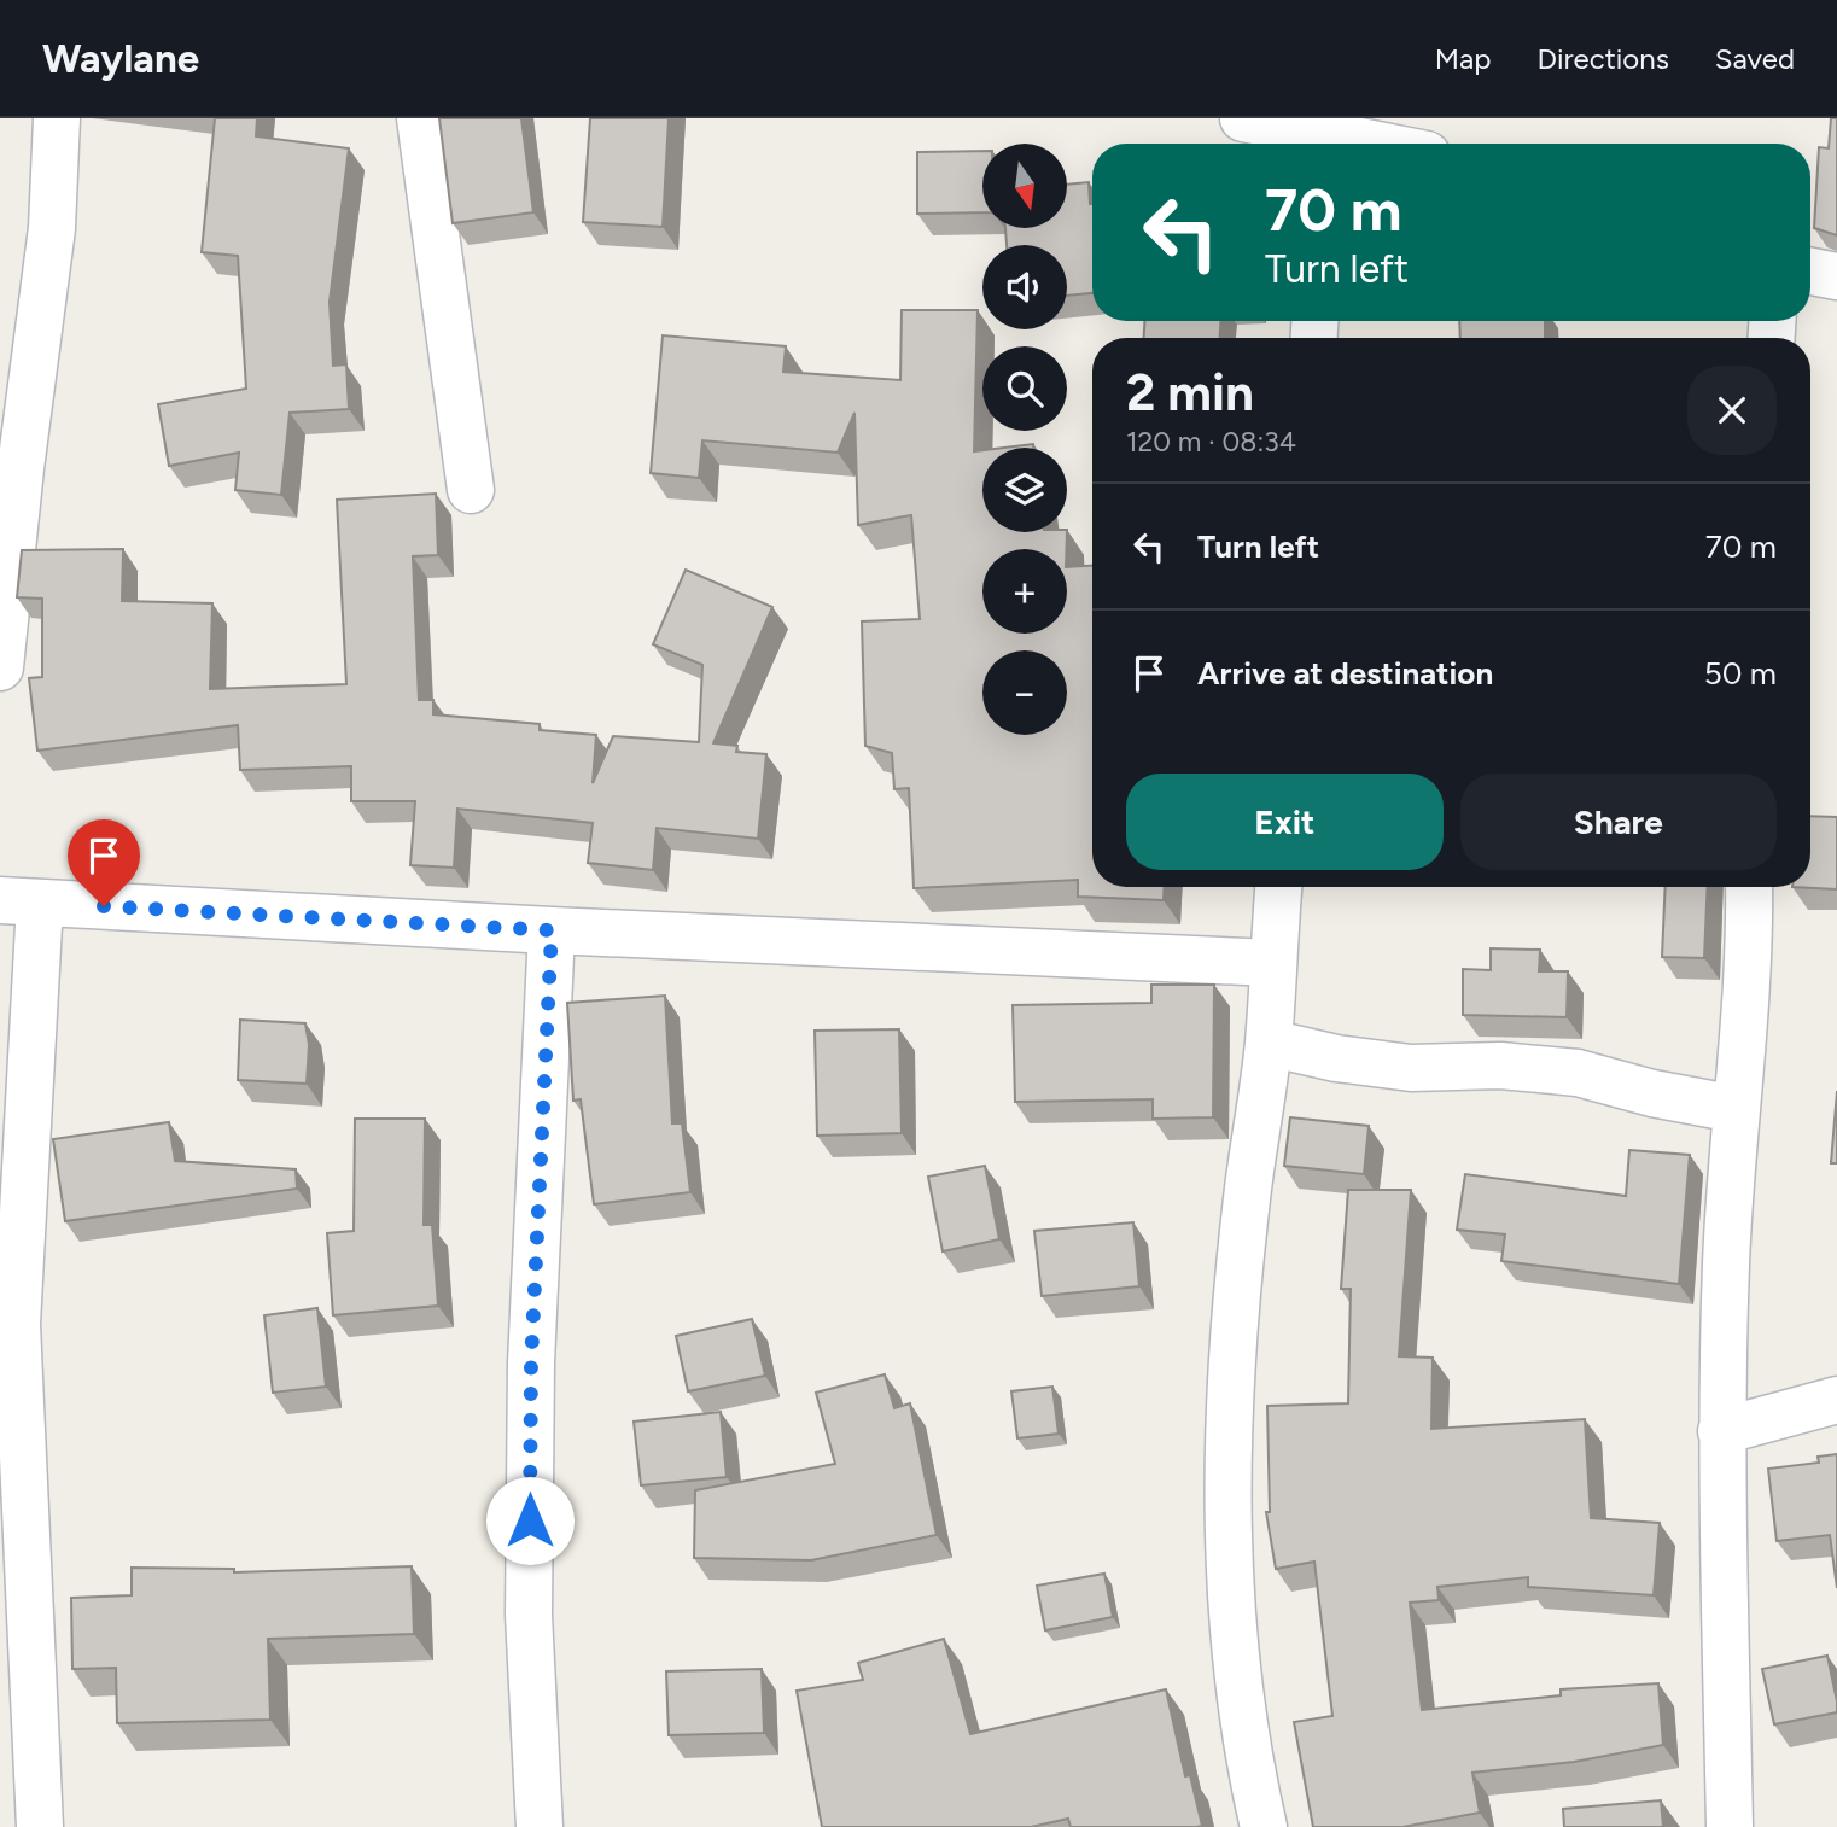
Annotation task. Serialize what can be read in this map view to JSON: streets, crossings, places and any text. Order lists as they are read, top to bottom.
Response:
{
  "north": "bottom",
  "page": {
    "header": "Waylane",
    "nav": ["Map", "Directions", "Saved"],
    "map_buttons": ["+", "−"],
    "turn": ["70 m", "Turn left"],
    "heading": ["2 min", "120 m · 08:34"],
    "list": [
      {
        "name": "Turn left",
        "value": "70 m"
      },
      {
        "name": "Arrive at destination",
        "value": "50 m"
      }
    ],
    "buttons": ["Exit", "Share"]
  }
}
